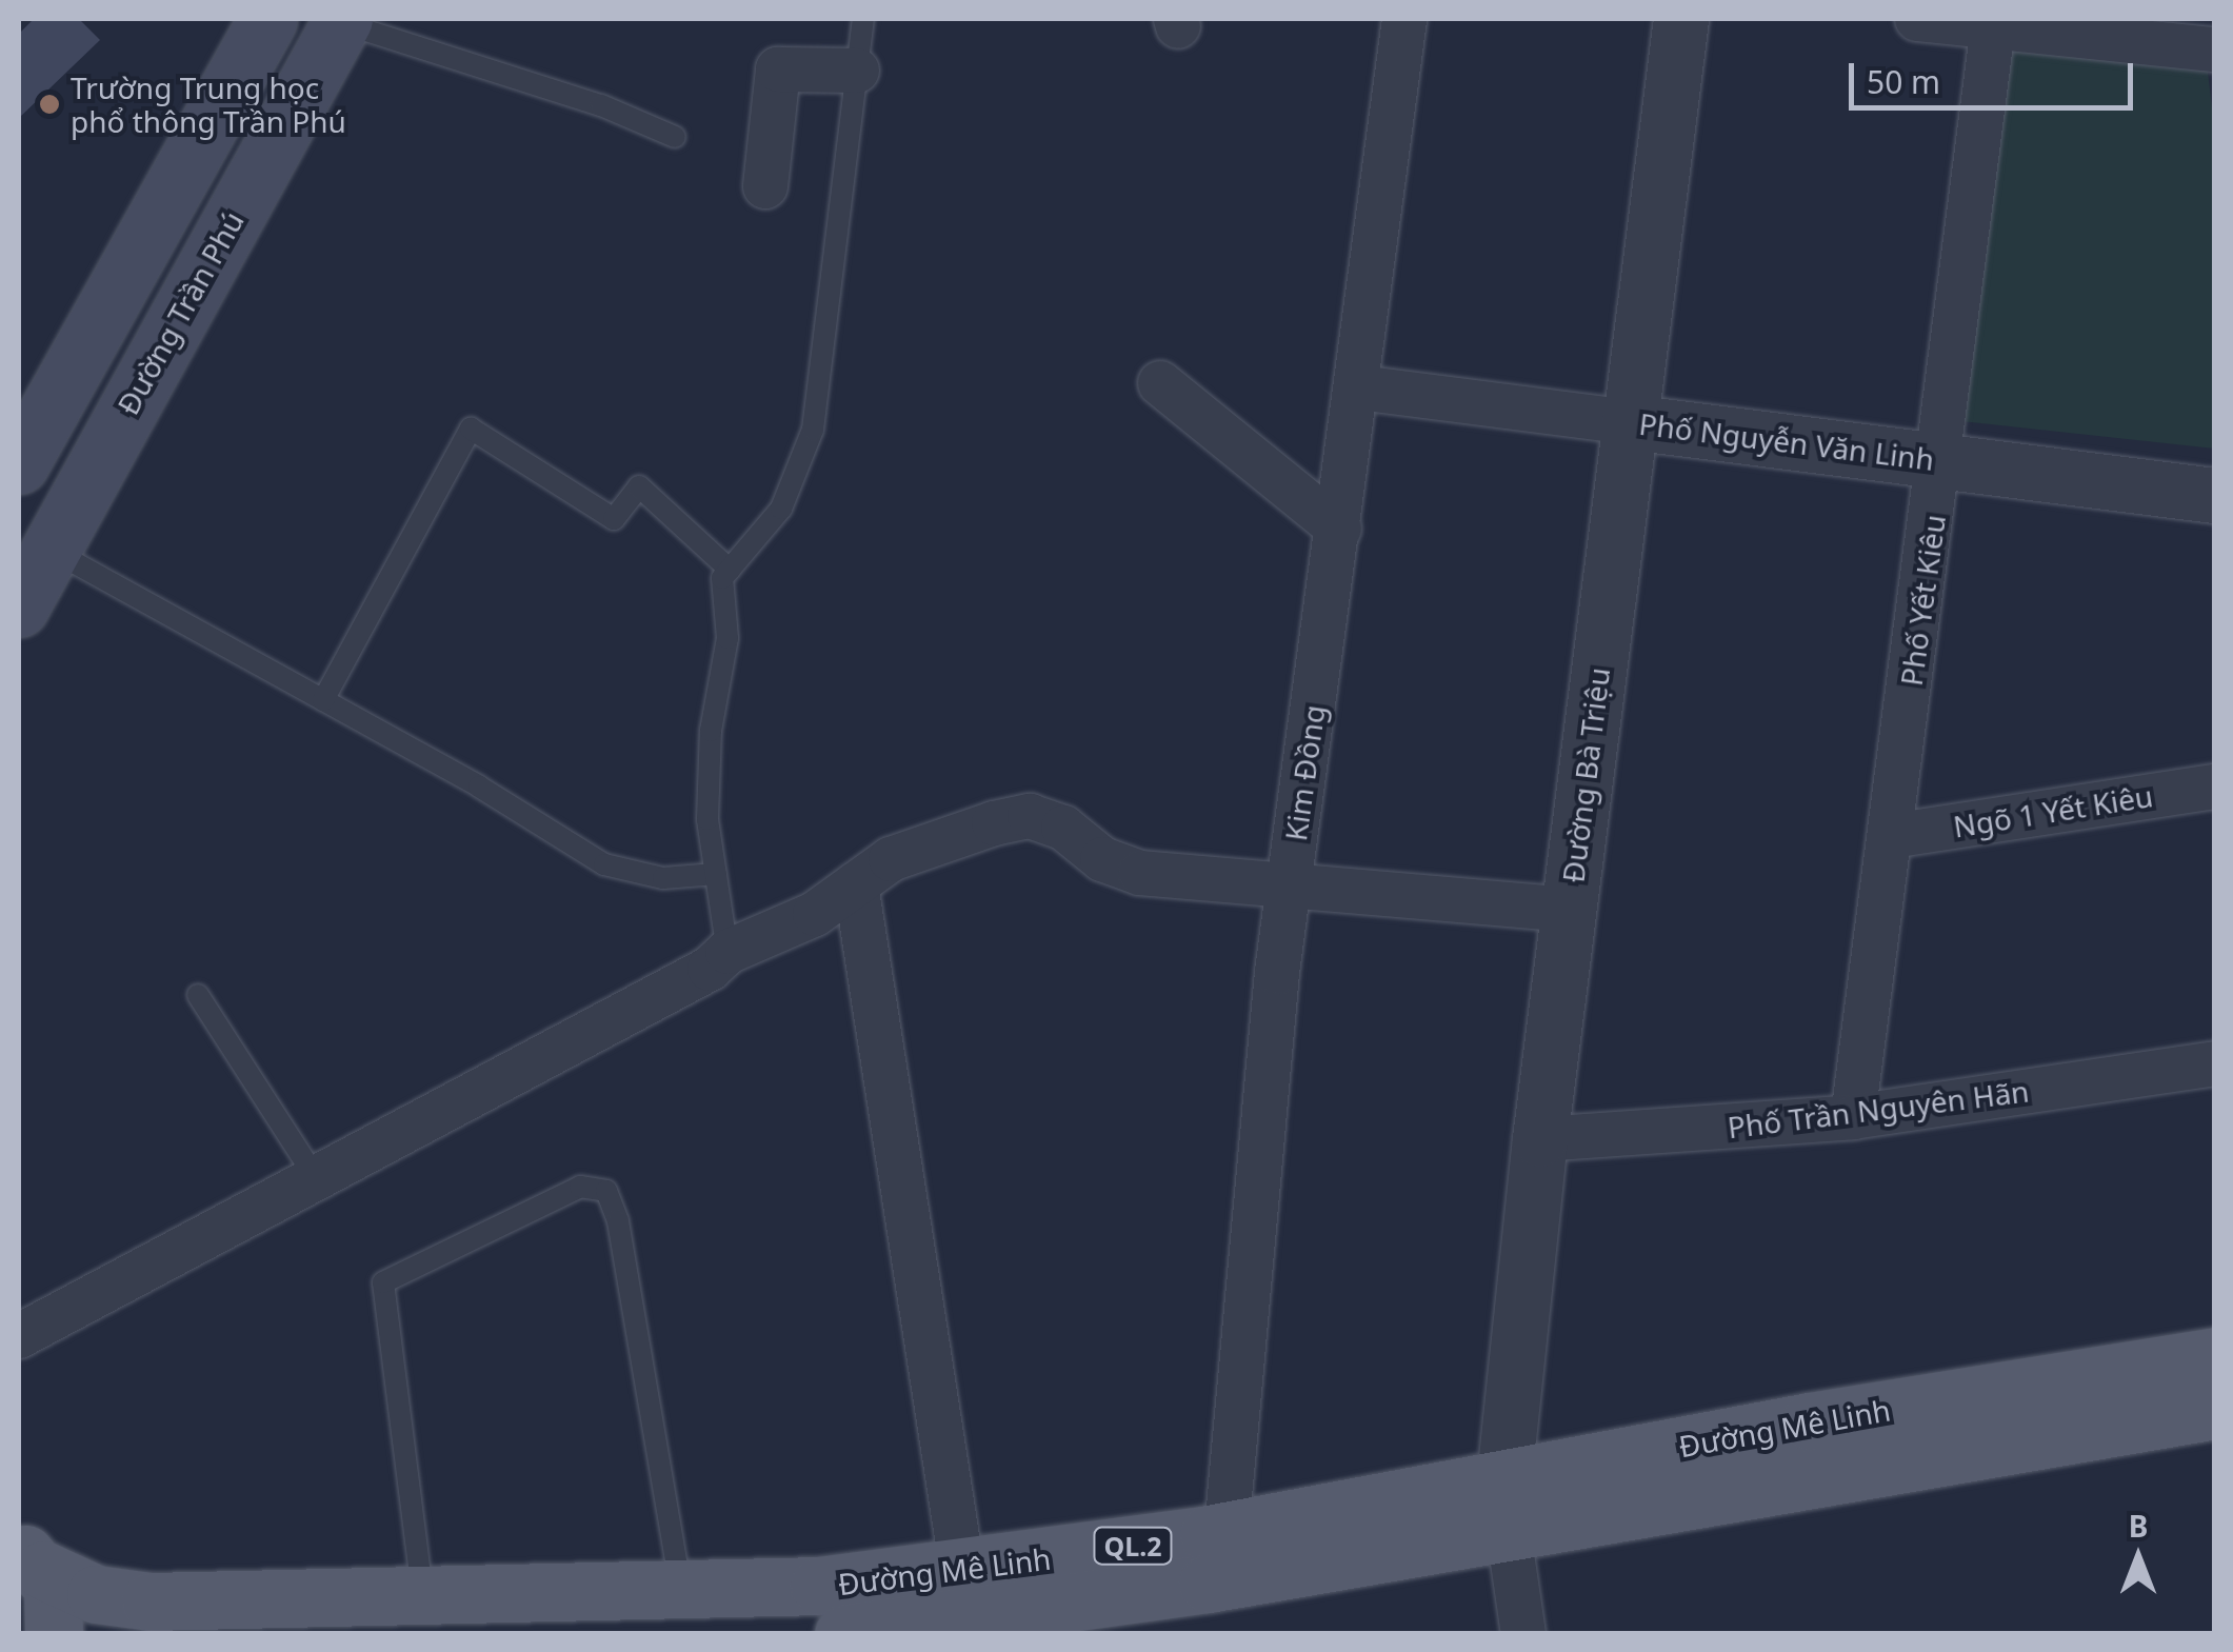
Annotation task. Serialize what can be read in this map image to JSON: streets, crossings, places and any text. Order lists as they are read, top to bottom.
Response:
{
  "streets": {
    "main road": ["Đường Trần Phú", "Đường Mê Linh", "QL.2"],
    "street": [
      "Phố Nguyễn Văn Linh",
      "Phố Yết Kiêu",
      "Kim Đồng",
      "Đường Bà Triệu",
      "Ngõ 1 Yết Kiêu",
      "Phố Trần Nguyên Hãn"
    ]
  },
  "crossings": [
    ["Phố Nguyễn Văn Linh", "Phố Yết Kiêu"],
    ["Phố Nguyễn Văn Linh", "Kim Đồng"],
    ["Phố Nguyễn Văn Linh", "Đường Bà Triệu"],
    ["Phố Yết Kiêu", "Ngõ 1 Yết Kiêu"],
    ["Phố Yết Kiêu", "Phố Trần Nguyên Hãn"],
    ["Kim Đồng", "Đường Mê Linh"],
    ["Đường Bà Triệu", "Phố Trần Nguyên Hãn"],
    ["Đường Bà Triệu", "Đường Mê Linh"],
    ["Đường Mê Linh", "QL.2"]
  ],
  "places": ["Trường Trung học phổ thông Trần Phú"],
  "scale_bar": "50 m",
  "north": "top"
}
